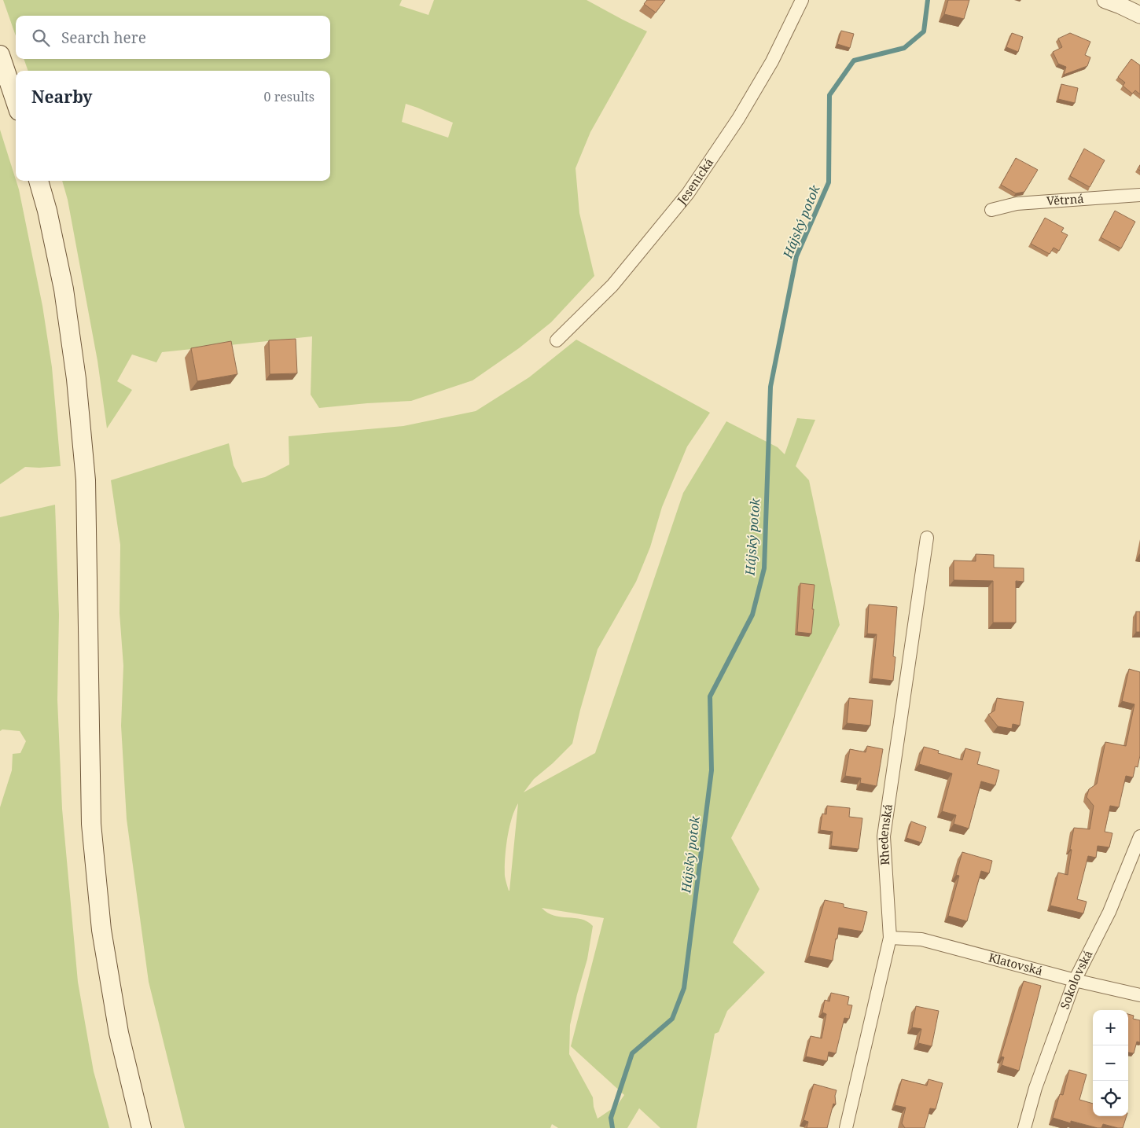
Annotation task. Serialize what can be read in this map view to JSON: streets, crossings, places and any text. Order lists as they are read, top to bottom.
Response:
{
  "streets": {
    "street": [
      "Jesenická",
      "Větrná",
      "Rhedenská",
      "Klatovská",
      "Sokolovská"
    ]
  },
  "crossings": [
    ["Rhedenská", "Klatovská"],
    ["Klatovská", "Sokolovská"]
  ],
  "water": ["Hájský potok"],
  "page": {
    "search": "Search here",
    "heading": ["Nearby", "0 results"],
    "map_buttons": ["+", "−"]
  }
}
